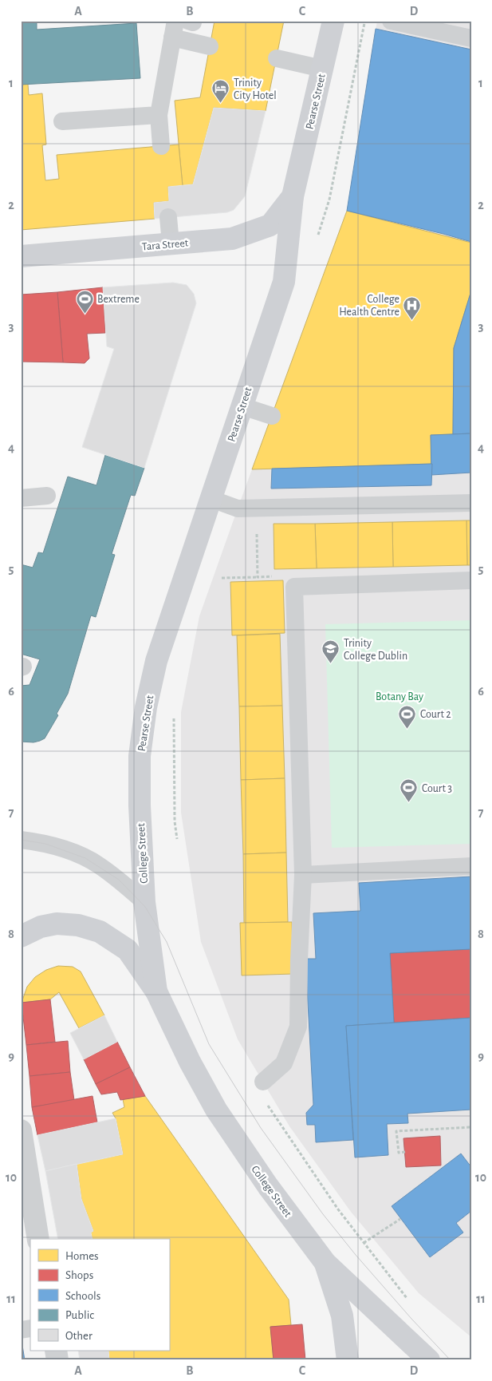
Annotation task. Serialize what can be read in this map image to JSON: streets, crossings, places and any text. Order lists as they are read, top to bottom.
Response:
{
  "streets": {
    "main road": ["Pearse Street", "Tara Street", "College Street"]
  },
  "crossings": [
    ["Pearse Street", "Tara Street"],
    ["Pearse Street", "College Street"]
  ],
  "parks": ["Botany Bay"],
  "places": {
    "hotel": ["Trinity City Hotel"],
    "sports": ["Bextreme", "Court 2", "Court 3"],
    "hospital": ["College Health Centre"],
    "school or university": ["Trinity College Dublin"]
  },
  "legend": [
    "Homes",
    "Shops",
    "Schools",
    "Public",
    "Other"
  ],
  "grid": {
    "columns": [
      "A",
      "B",
      "C",
      "D"
    ],
    "rows": [
      "1",
      "2",
      "3",
      "4",
      "5",
      "6",
      "7",
      "8",
      "9",
      "10",
      "11"
    ]
  }
}
